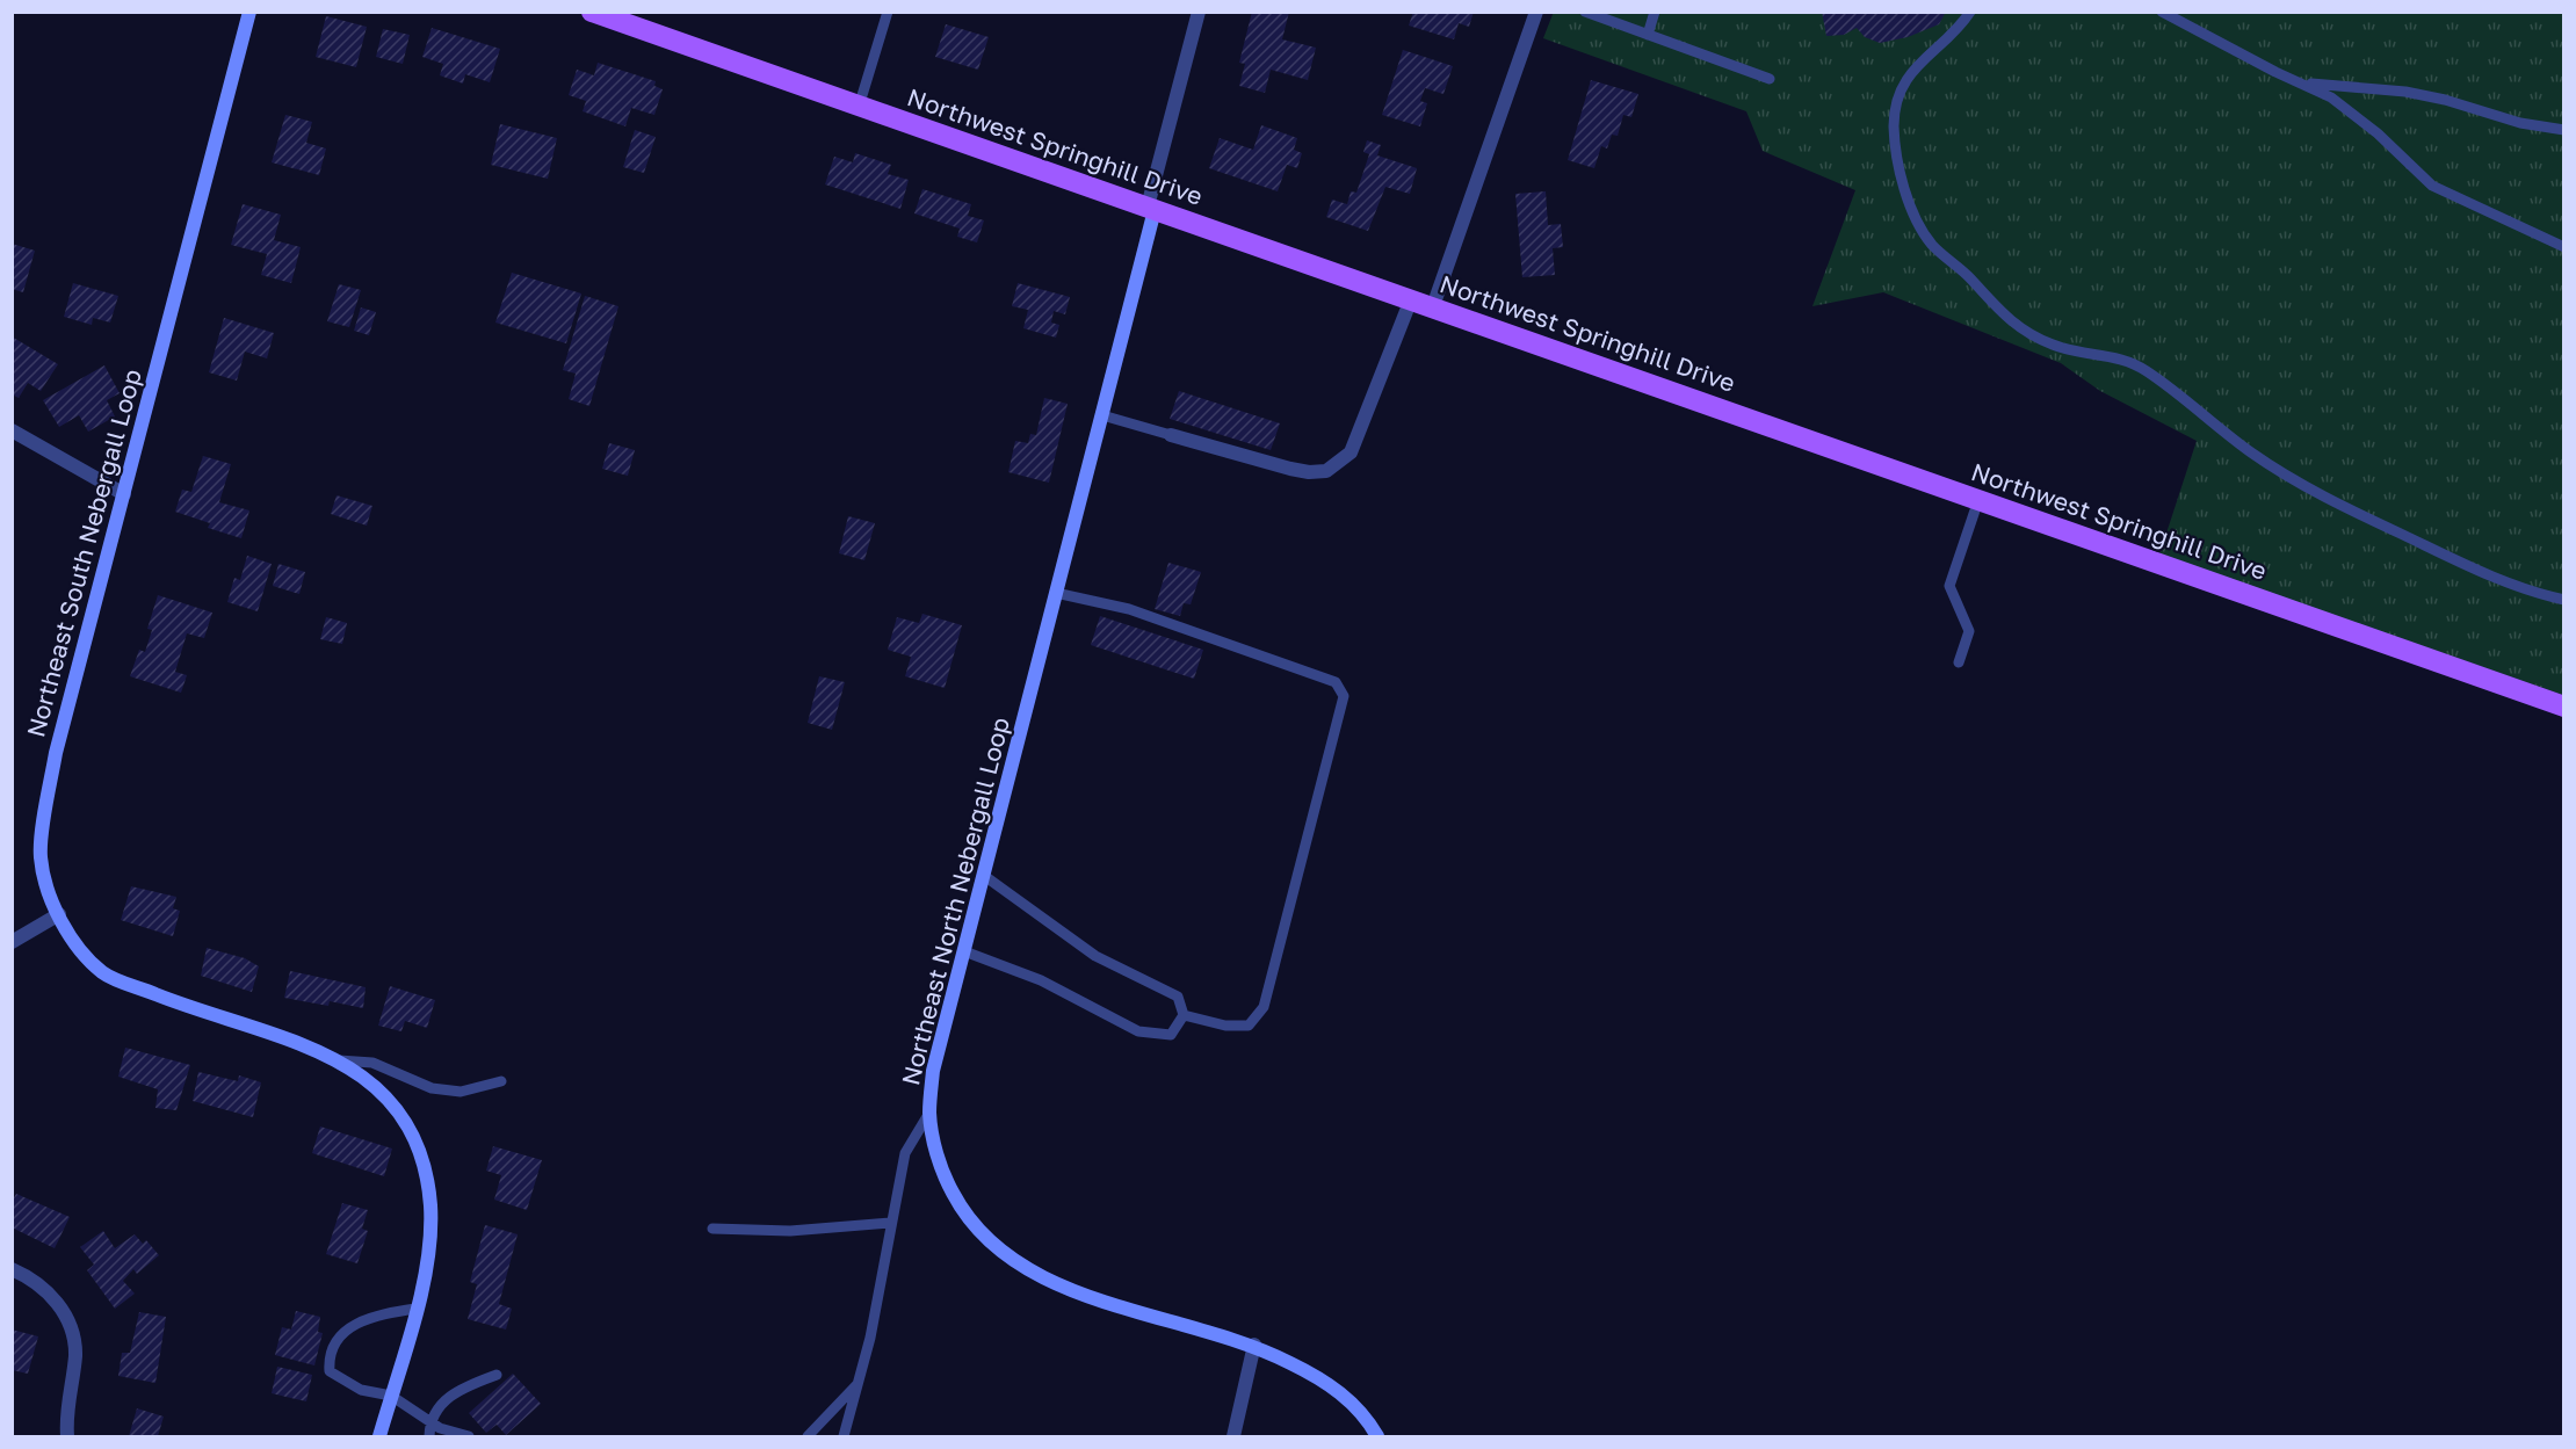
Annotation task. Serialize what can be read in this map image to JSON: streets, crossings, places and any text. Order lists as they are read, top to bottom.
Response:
{
  "streets": {
    "main road": ["Northwest Springhill Drive"],
    "street": ["Northeast South Nebergall Loop", "Northeast North Nebergall Loop"]
  },
  "crossings": [
    ["Northwest Springhill Drive", "Northeast North Nebergall Loop"]
  ]
}
